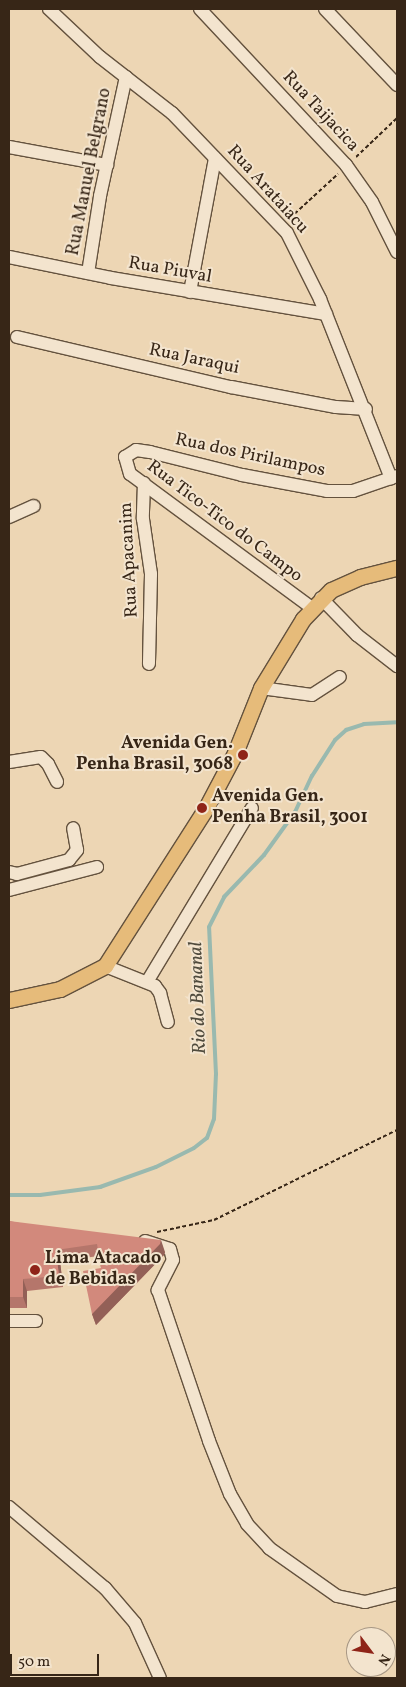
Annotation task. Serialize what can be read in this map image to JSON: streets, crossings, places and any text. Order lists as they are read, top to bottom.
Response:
{
  "streets": {
    "street": [
      "Rua Taijacica",
      "Rua Manuel Belgrano",
      "Rua Arataiacu",
      "Rua Piuval",
      "Rua Jaraqui",
      "Rua dos Pirilampos",
      "Rua Tico-Tico do Campo",
      "Rua Apacanim"
    ]
  },
  "crossings": [
    ["Rua Manuel Belgrano", "Rua Arataiacu"],
    ["Rua Manuel Belgrano", "Rua Piuval"],
    ["Rua Arataiacu", "Rua Piuval"],
    ["Rua Arataiacu", "Rua Jaraqui"],
    ["Rua Arataiacu", "Rua dos Pirilampos"],
    ["Rua dos Pirilampos", "Rua Tico-Tico do Campo"],
    ["Rua Tico-Tico do Campo", "Rua Apacanim"]
  ],
  "water": ["Rio do Bananal"],
  "places": ["Avenida Gen. Penha Brasil, 3068", "Avenida Gen. Penha Brasil, 3001", "Lima Atacado de Bebidas"],
  "scale_bar": "50 m",
  "north": "bottom right"
}
